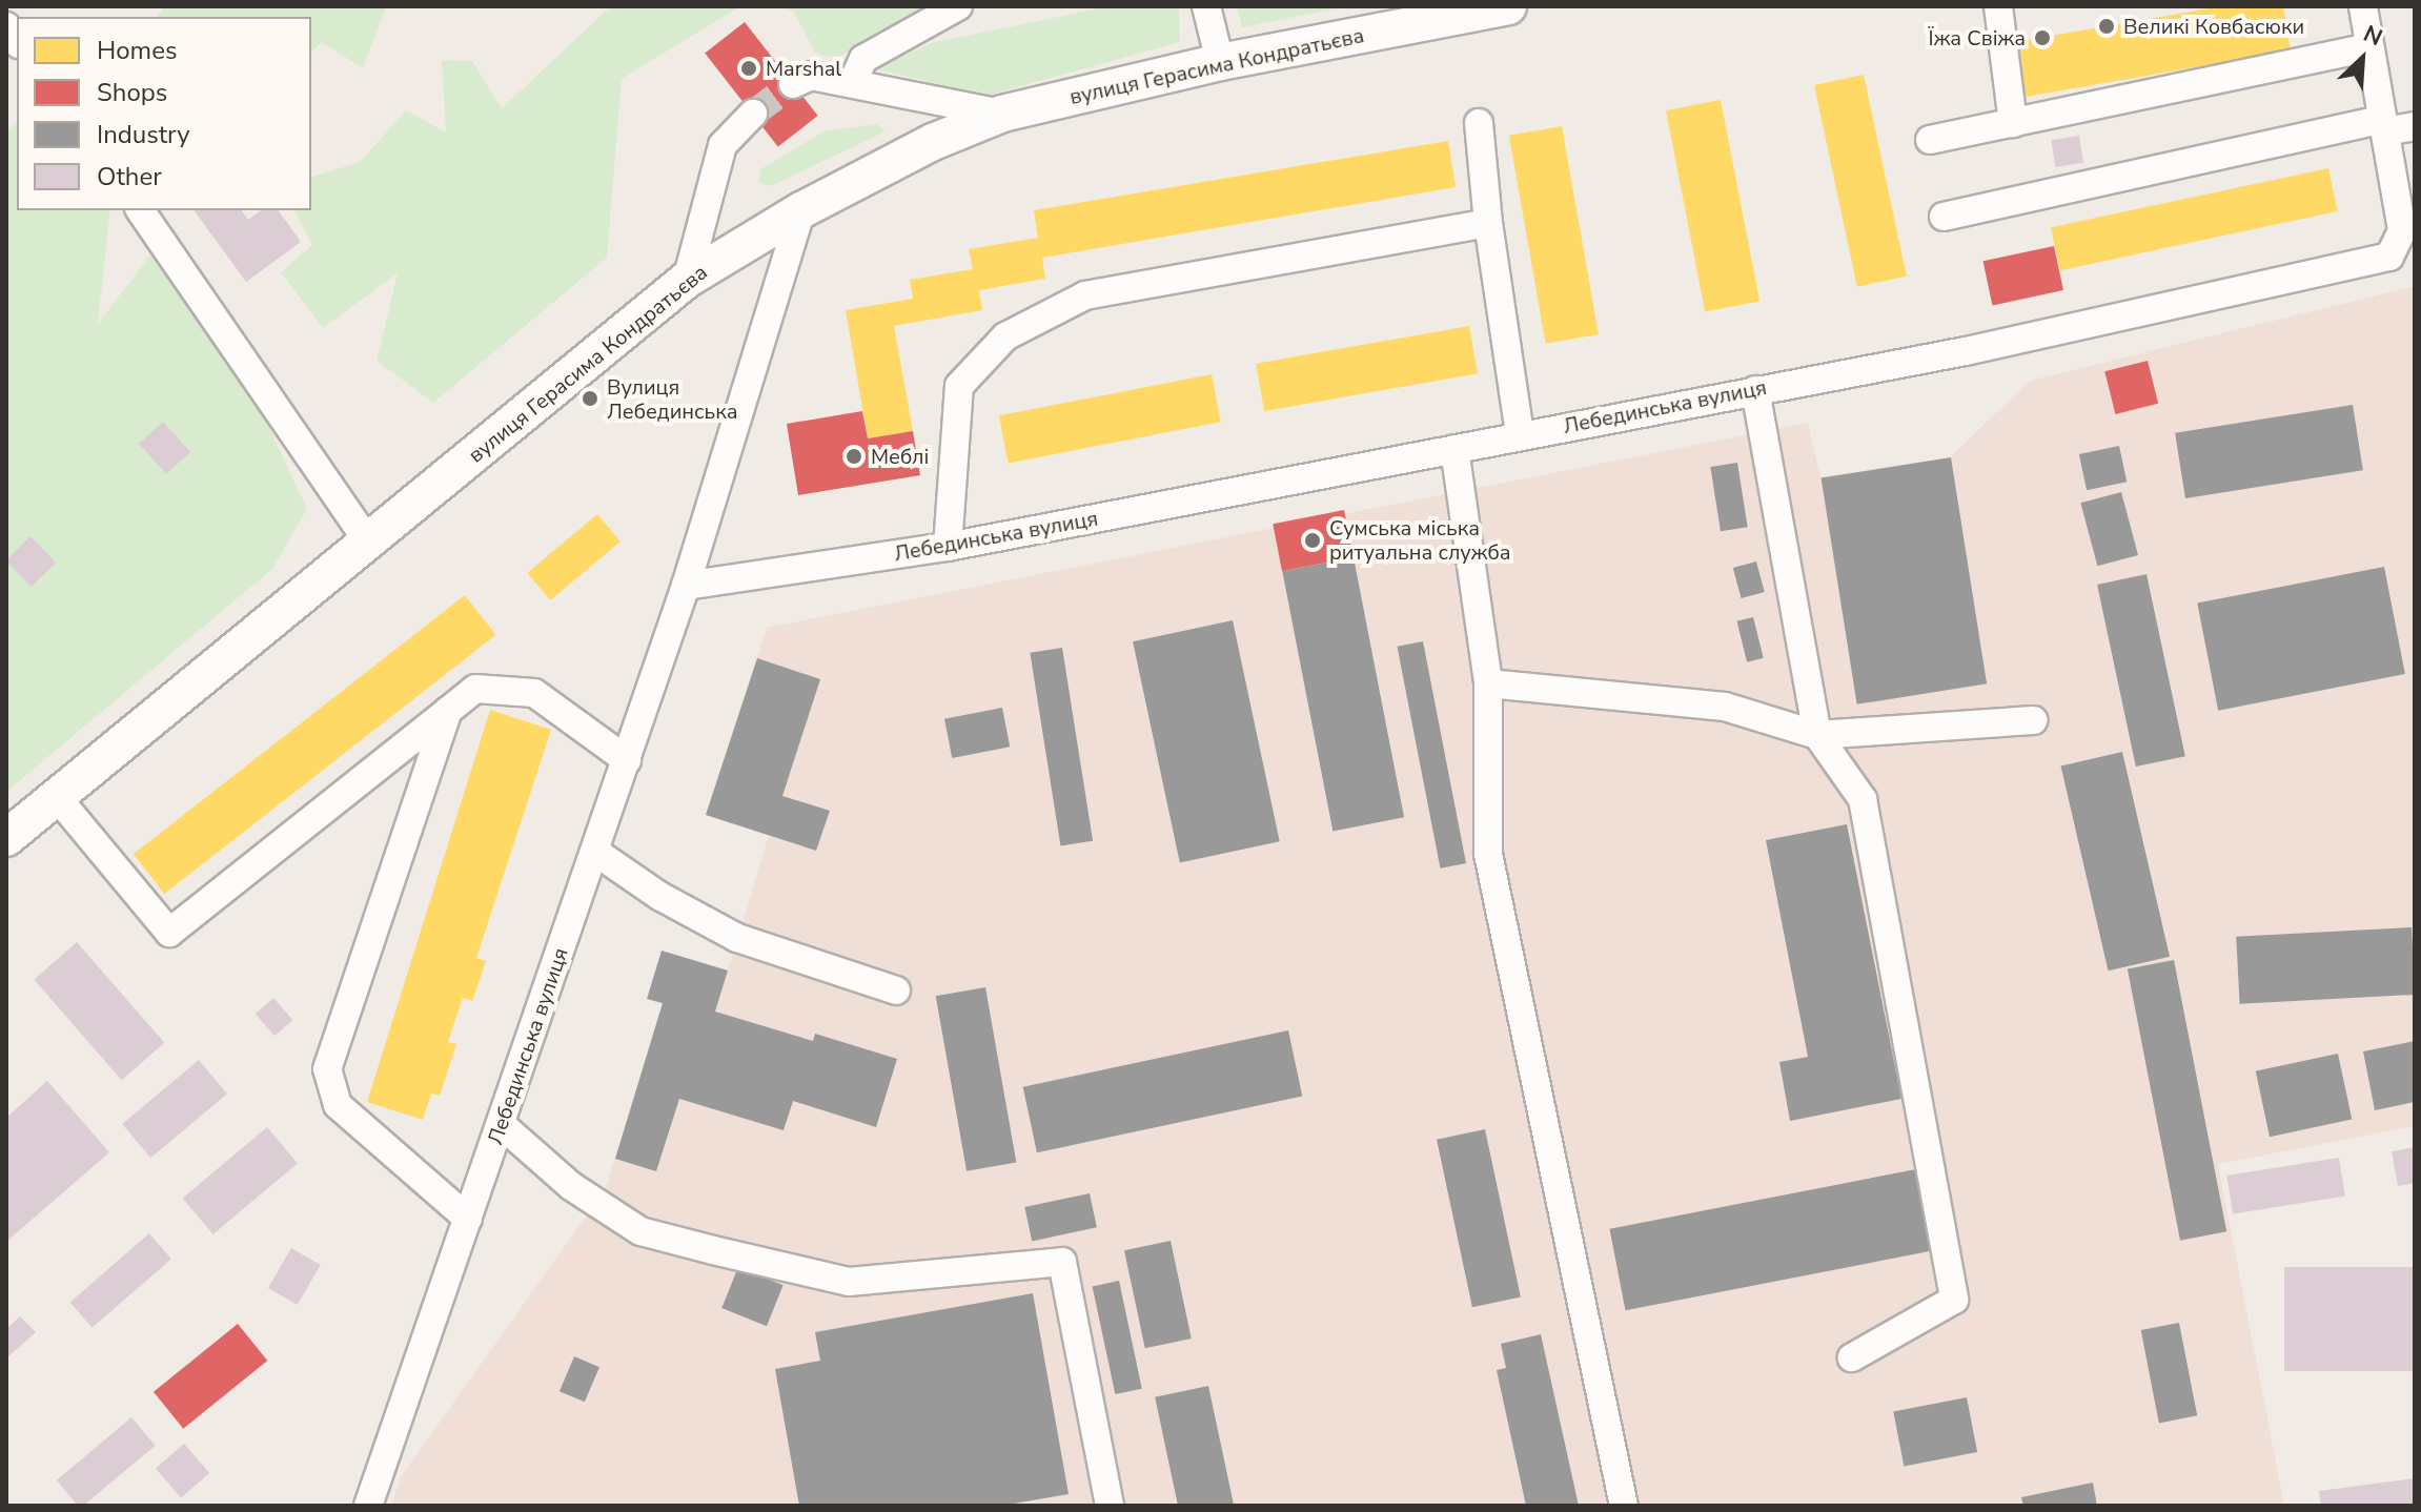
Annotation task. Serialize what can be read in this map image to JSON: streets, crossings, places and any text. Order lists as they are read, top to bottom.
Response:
{
  "streets": {
    "main road": ["вулиця Герасима Кондратьєва"],
    "street": ["Лебединська вулиця"]
  },
  "crossings": [
    ["вулиця Герасима Кондратьєва", "Лебединська вулиця"]
  ],
  "places": [
    "Великі Ковбасюки",
    "Їжа Свіжа",
    "Marshal",
    "Вулиця Лебединська",
    "Меблі",
    "Сумська міська ритуальна служба"
  ],
  "legend": [
    "Homes",
    "Shops",
    "Industry",
    "Other"
  ],
  "north": "top right"
}
